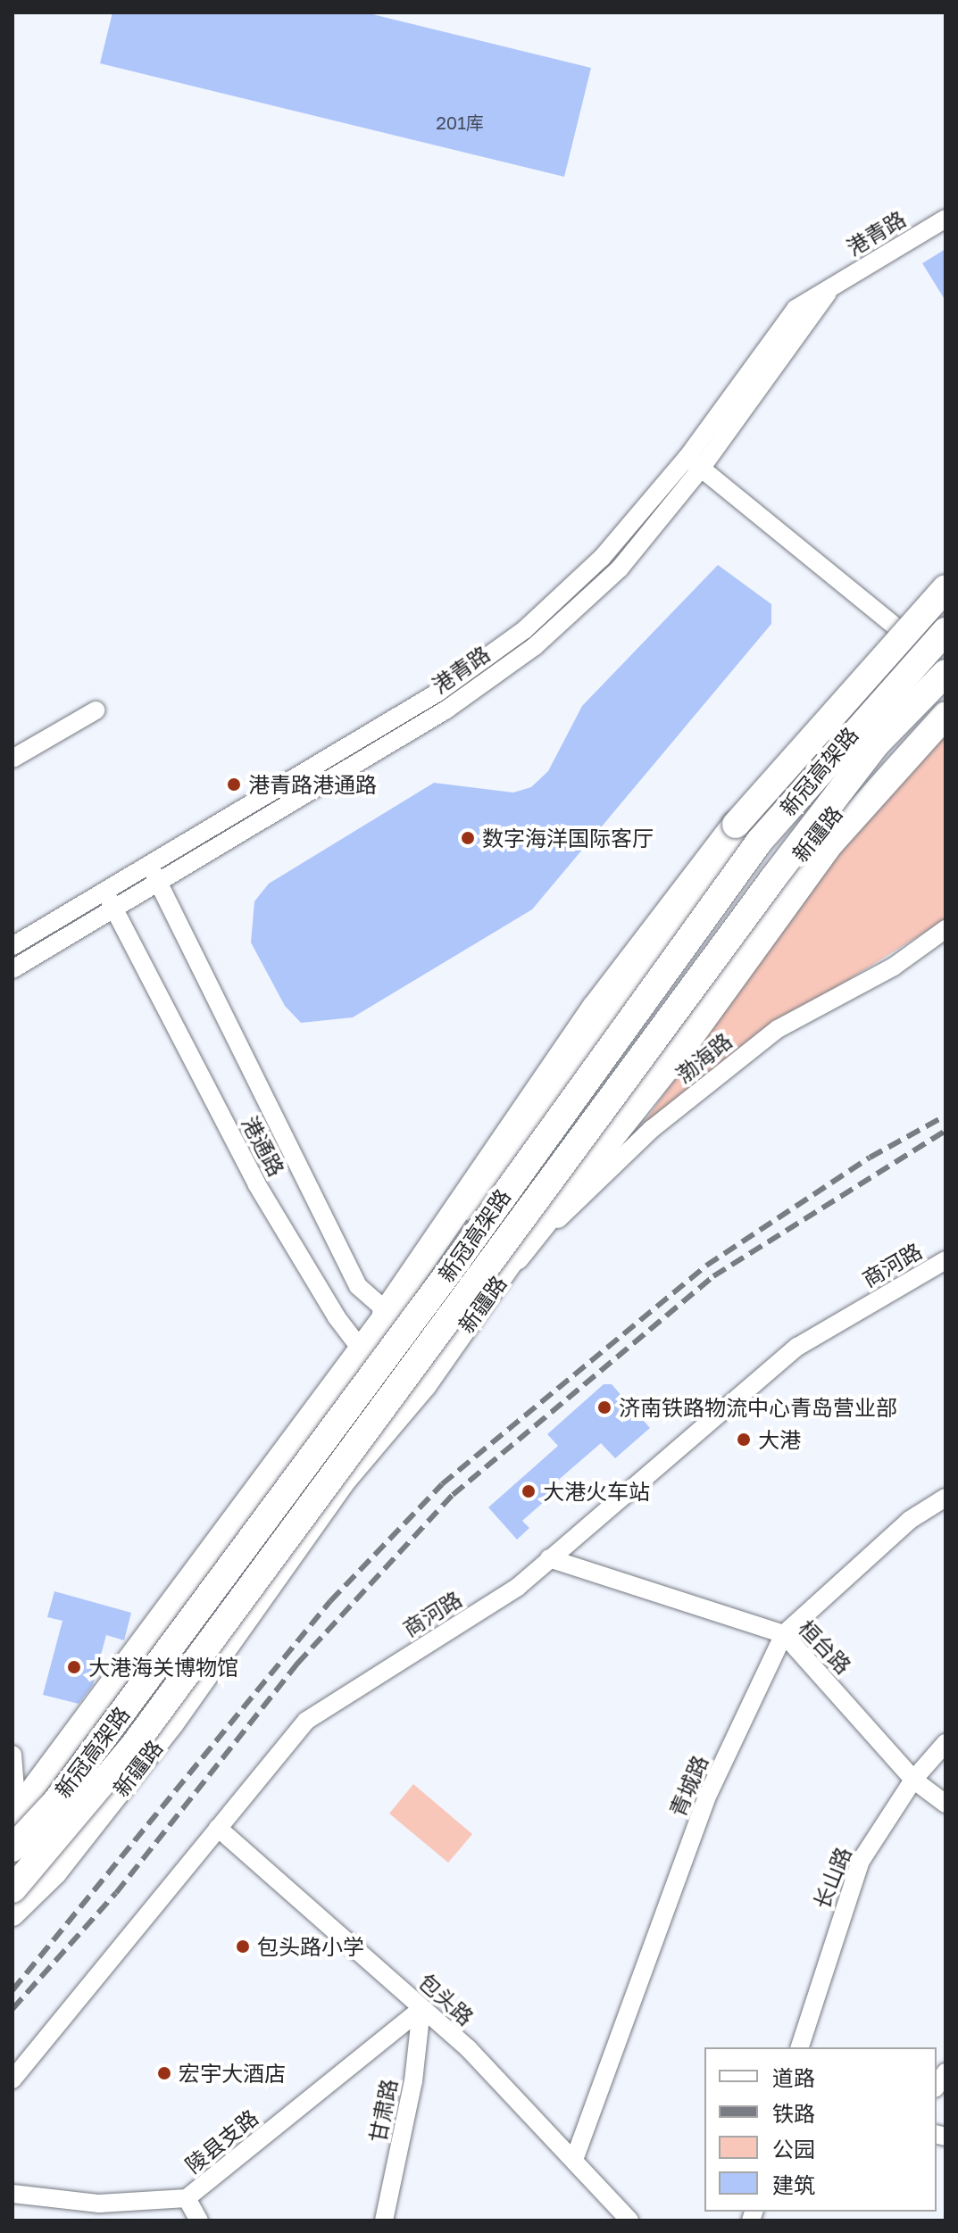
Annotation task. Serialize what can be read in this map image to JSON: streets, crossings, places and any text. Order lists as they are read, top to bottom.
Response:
{
  "streets": {
    "highway": ["新冠高架路"],
    "main road": ["新疆路"],
    "street": [
      "港青路",
      "渤海路",
      "港通路",
      "商河路",
      "桓台路",
      "青城路",
      "长山路",
      "包头路",
      "甘肃路",
      "陵县支路"
    ]
  },
  "crossings": [
    ["港青路", "港通路"],
    ["新疆路", "渤海路"],
    ["新疆路", "港通路"],
    ["商河路", "桓台路"],
    ["商河路", "包头路"],
    ["桓台路", "青城路"],
    ["桓台路", "长山路"],
    ["青城路", "包头路"],
    ["包头路", "甘肃路"],
    ["包头路", "陵县支路"],
    ["甘肃路", "陵县支路"]
  ],
  "places": [
    "港青路港通路",
    "数字海洋国际客厅",
    "济南铁路物流中心青岛营业部",
    "大港",
    "大港火车站",
    "大港海关博物馆",
    "包头路小学",
    "宏宇大酒店"
  ],
  "house_numbers": ["201库"],
  "legend": [
    "道路",
    "铁路",
    "公园",
    "建筑"
  ]
}
